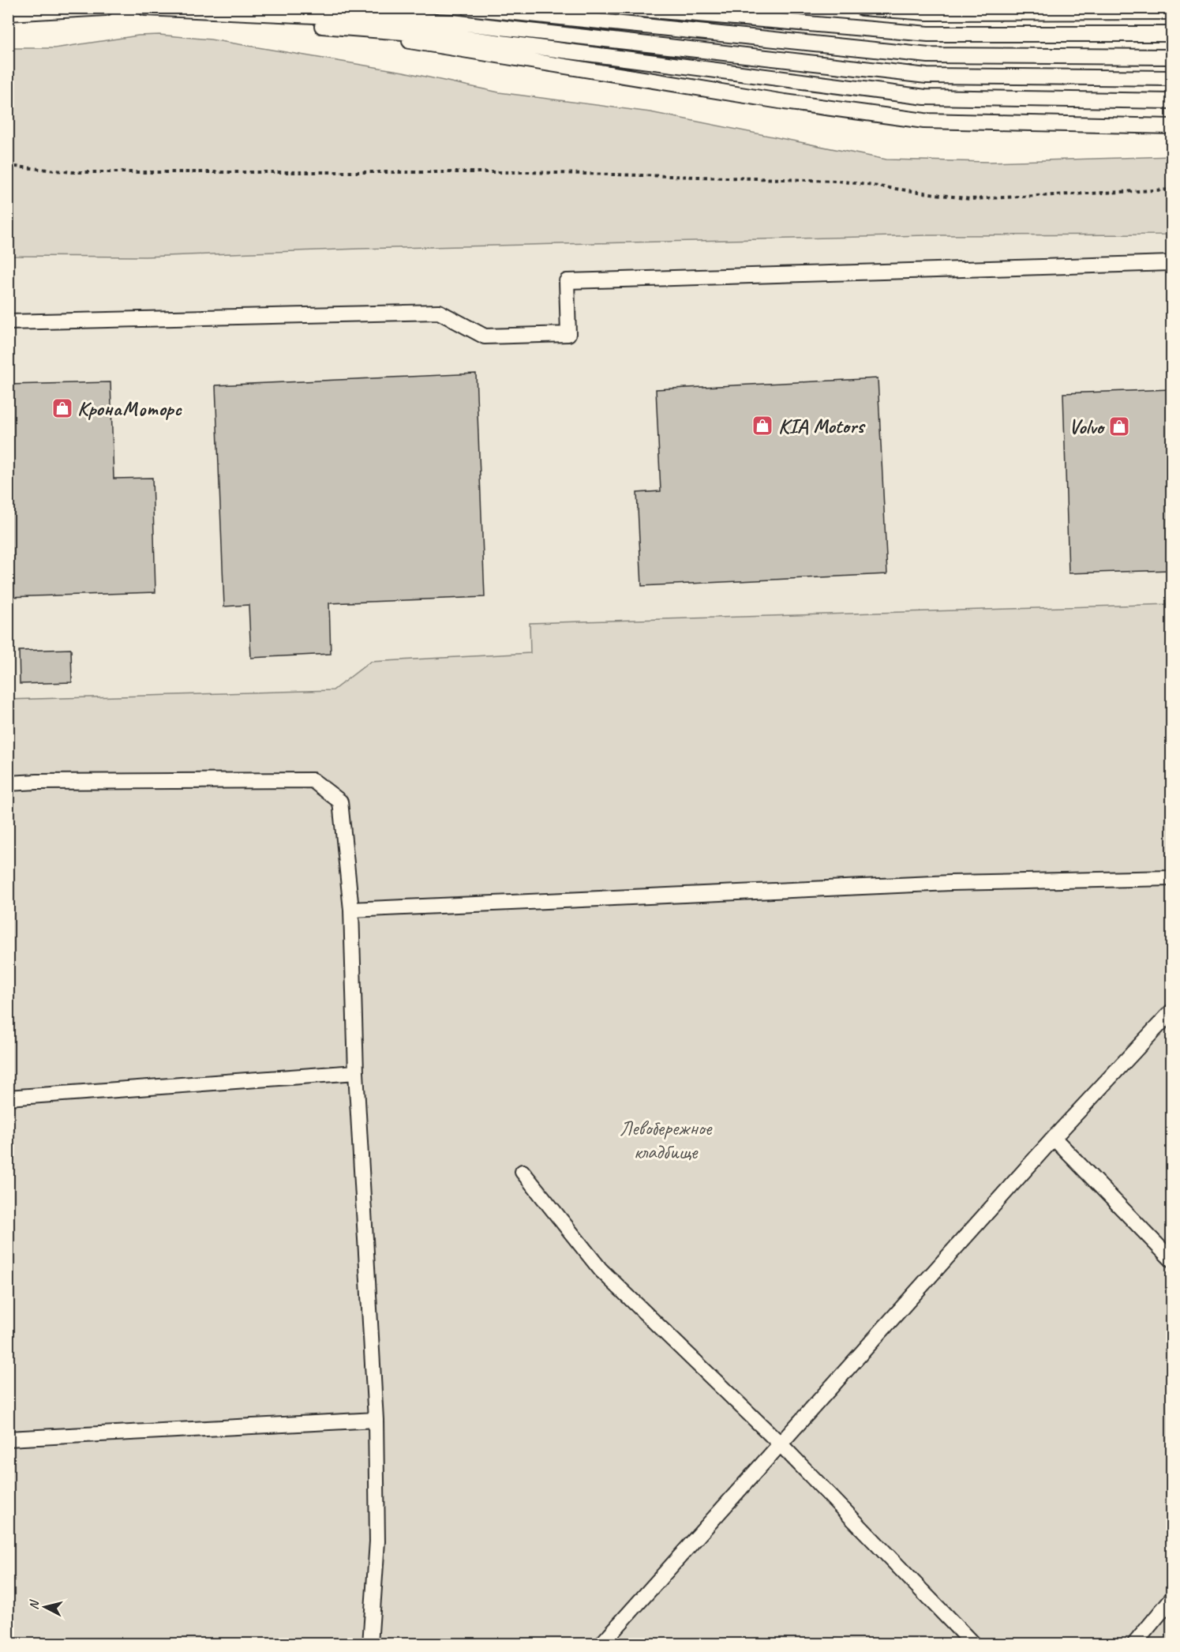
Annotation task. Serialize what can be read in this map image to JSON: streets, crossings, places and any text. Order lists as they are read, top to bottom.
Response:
{
  "parks": ["Левобережное кладбище"],
  "places": {
    "shop": ["КронаМоторс", "KIA Motors", "Volvo"]
  },
  "north": "left"
}
